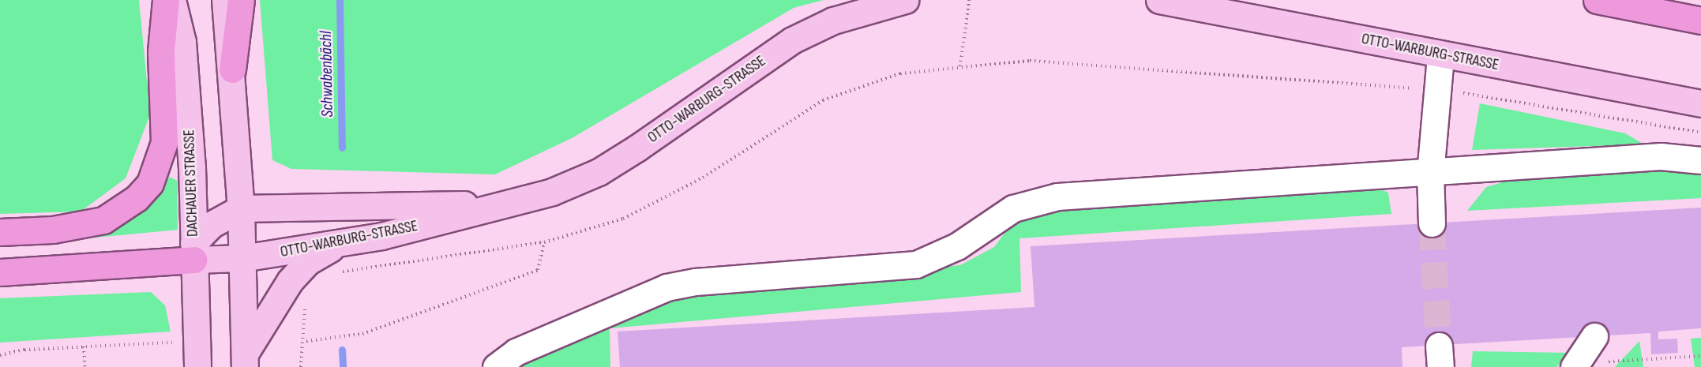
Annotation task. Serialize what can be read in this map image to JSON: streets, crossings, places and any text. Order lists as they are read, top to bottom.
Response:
{
  "streets": {
    "main road": ["OTTO-WARBURG-STRASSE", "DACHAUER STRASSE"]
  },
  "crossings": [
    ["OTTO-WARBURG-STRASSE", "DACHAUER STRASSE"]
  ],
  "water": ["Schwabenbächl"]
}
